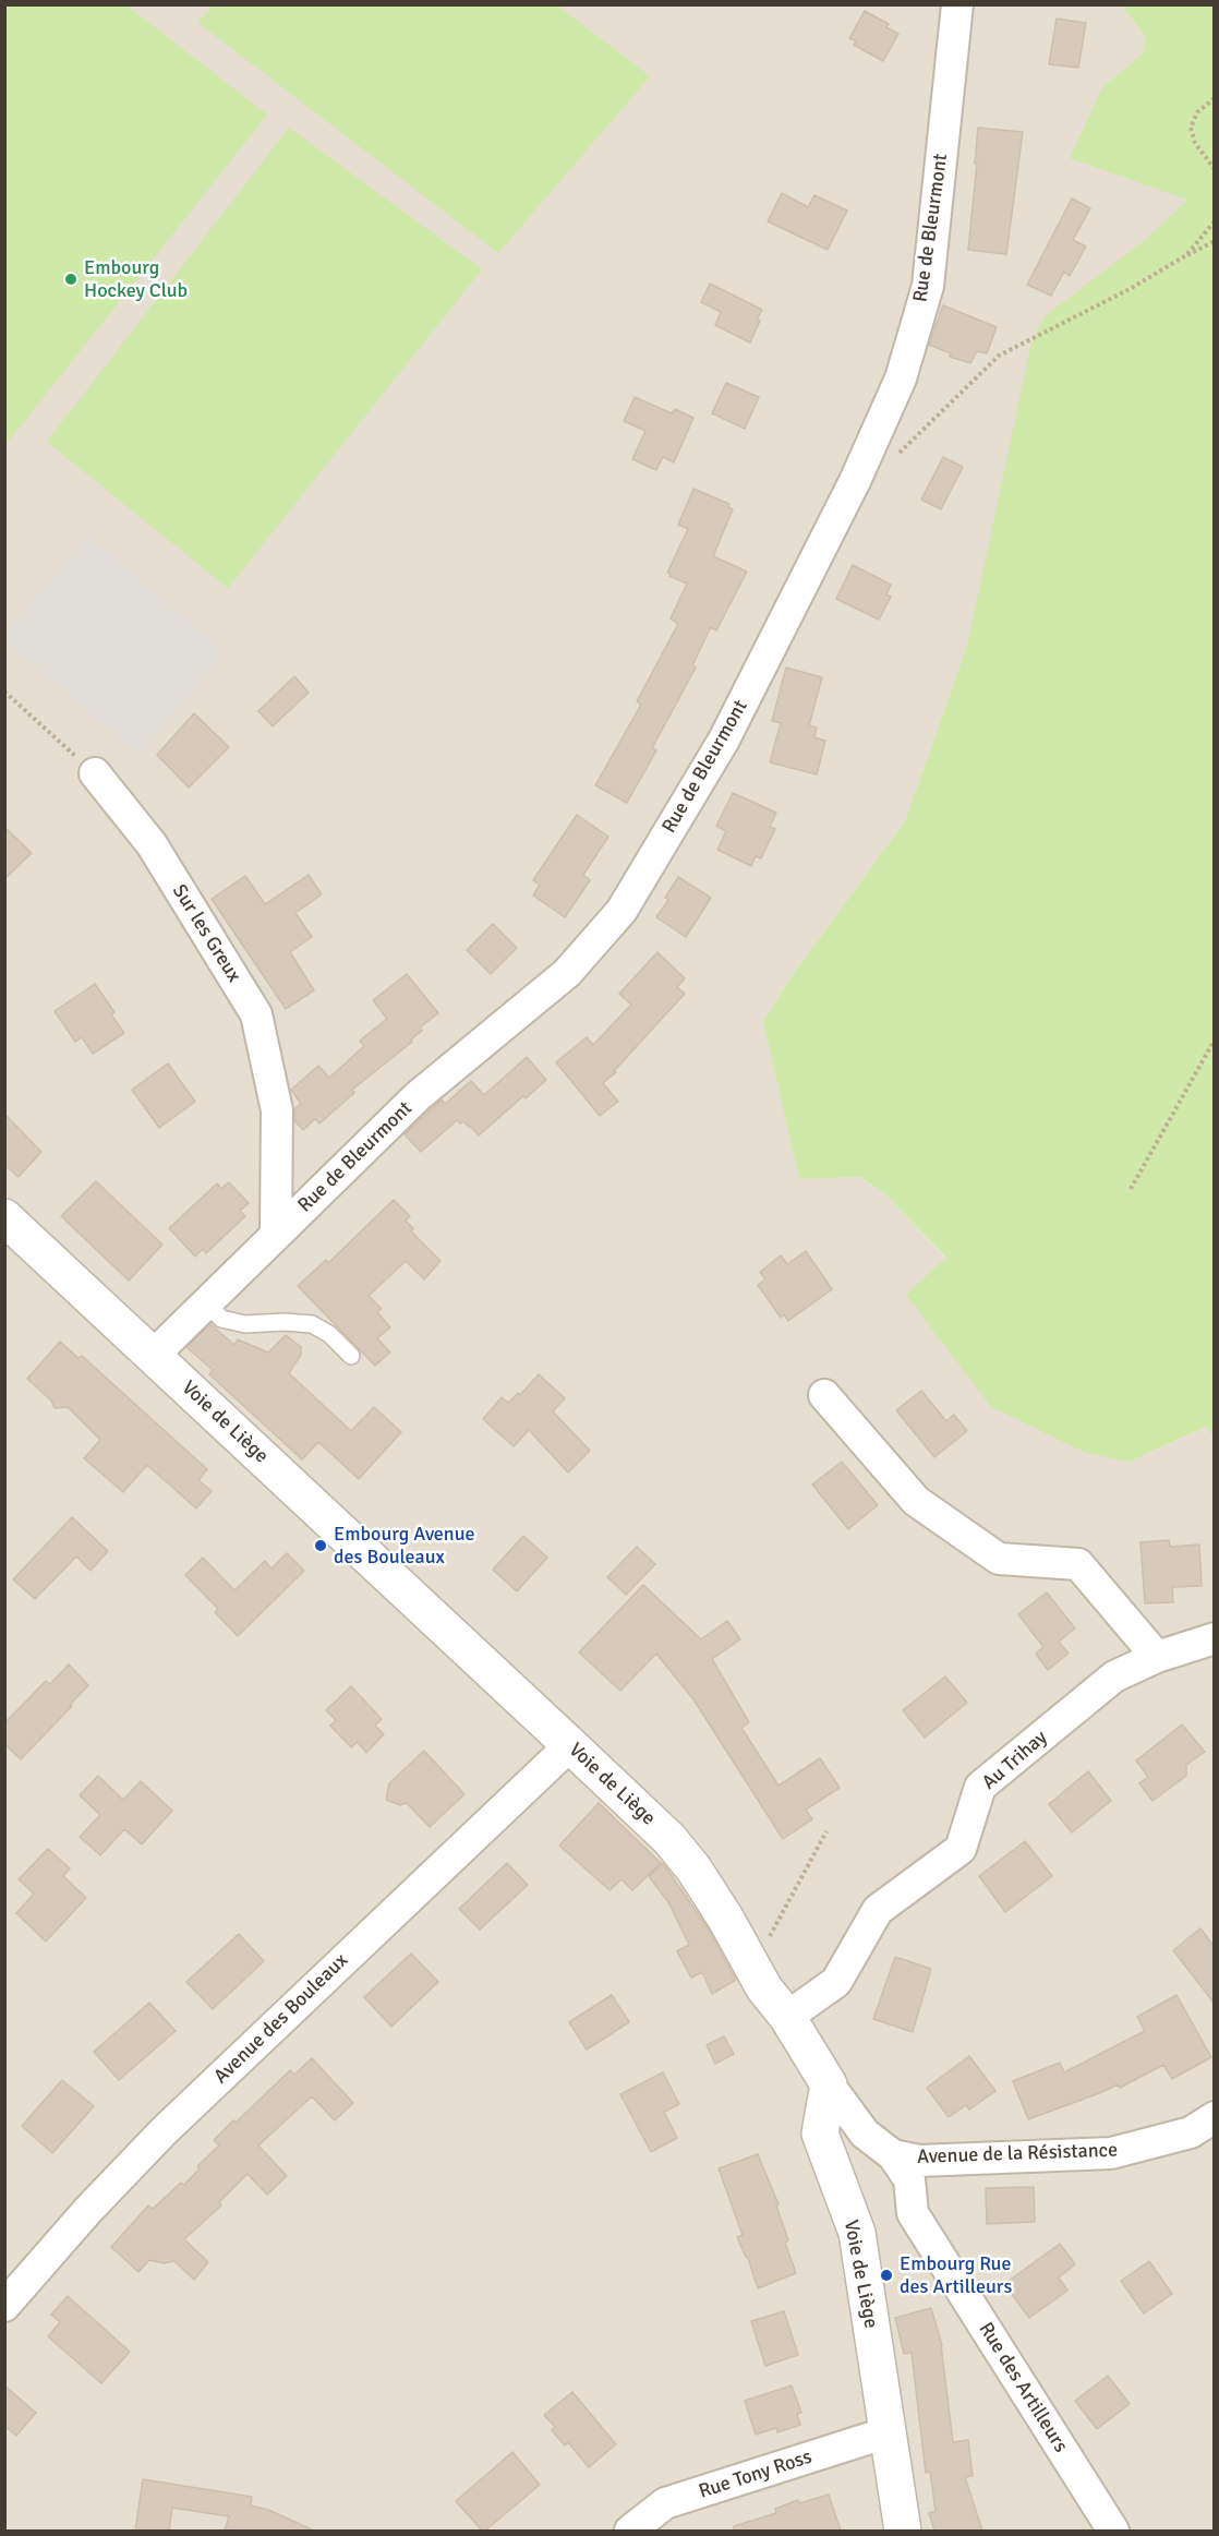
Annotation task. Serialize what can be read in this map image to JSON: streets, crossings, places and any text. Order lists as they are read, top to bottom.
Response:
{
  "streets": {
    "street": [
      "Rue de Bleurmont",
      "Sur les Greux",
      "Voie de Liège",
      "Au Trihay",
      "Avenue des Bouleaux",
      "Avenue de la Résistance",
      "Rue des Artilleurs",
      "Rue Tony Ross"
    ]
  },
  "crossings": [
    ["Rue de Bleurmont", "Sur les Greux"],
    ["Rue de Bleurmont", "Voie de Liège"],
    ["Voie de Liège", "Au Trihay"],
    ["Voie de Liège", "Avenue des Bouleaux"],
    ["Voie de Liège", "Rue des Artilleurs"],
    ["Voie de Liège", "Rue Tony Ross"],
    ["Avenue de la Résistance", "Rue des Artilleurs"]
  ],
  "places": ["Embourg Hockey Club", "Embourg Avenue des Bouleaux", "Embourg Rue des Artilleurs"]
}
